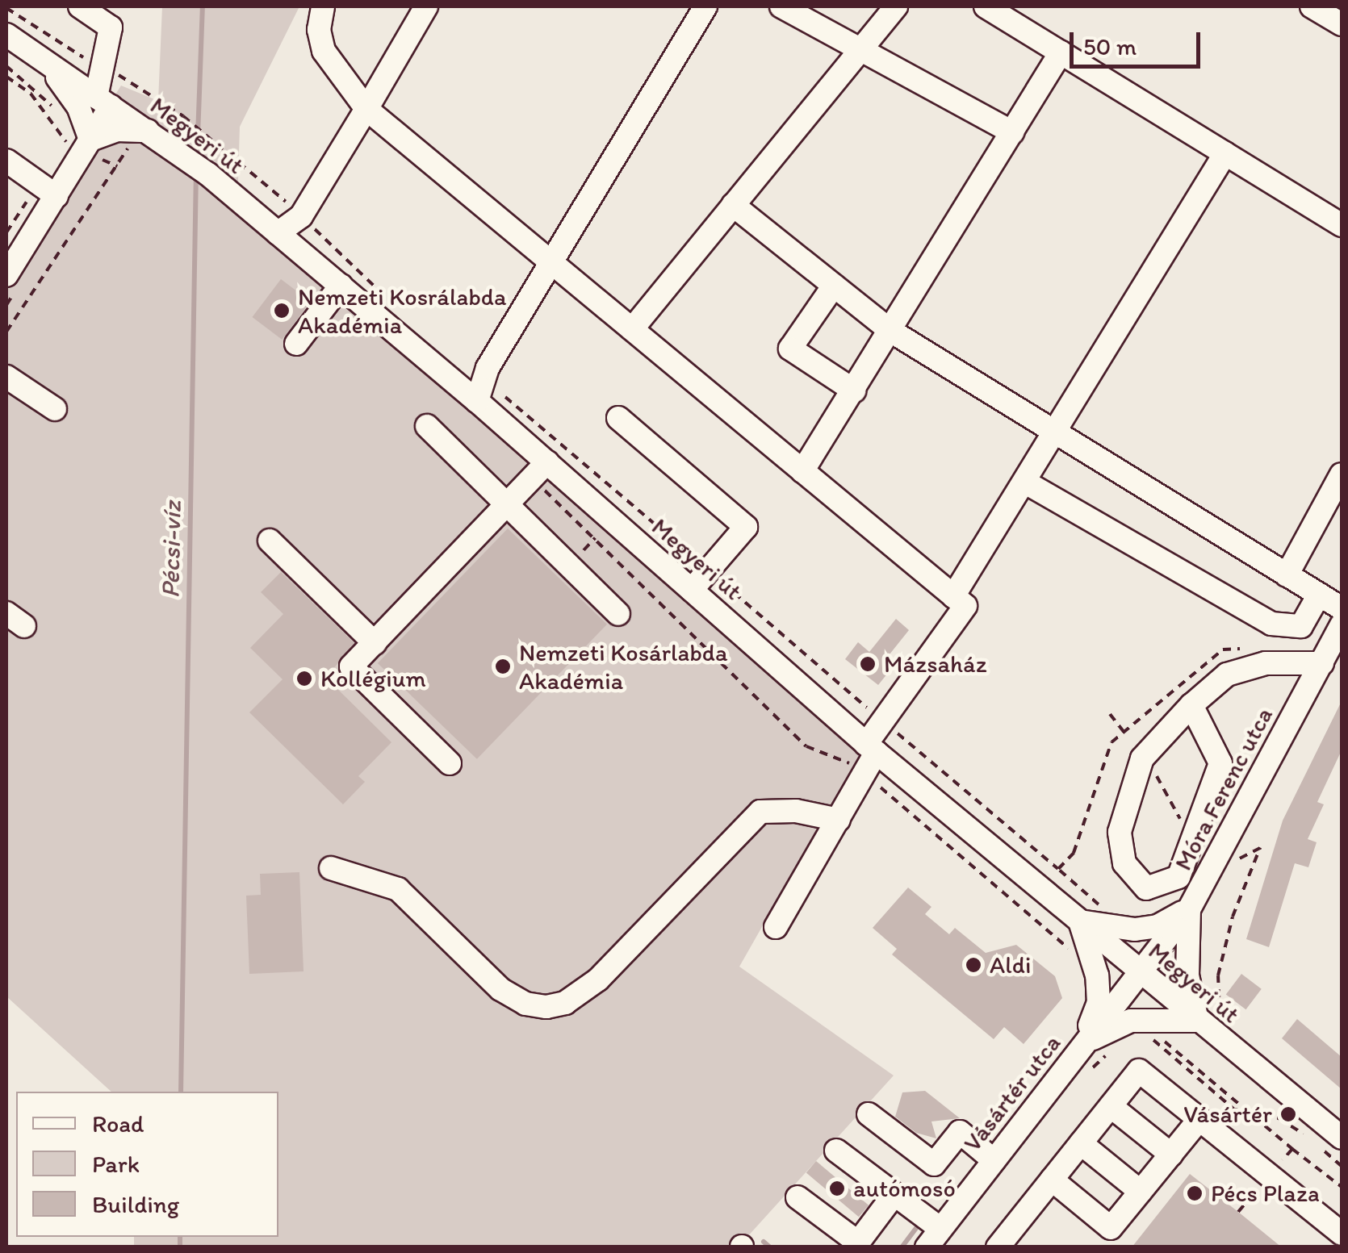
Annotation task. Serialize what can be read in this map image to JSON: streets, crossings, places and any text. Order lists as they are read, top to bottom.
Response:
{
  "streets": {
    "street": ["Megyeri út", "Móra Ferenc utca", "Vásártér utca"]
  },
  "crossings": [
    ["Megyeri út", "Móra Ferenc utca"],
    ["Megyeri út", "Vásártér utca"],
    ["Móra Ferenc utca", "Vásártér utca"]
  ],
  "water": ["Pécsi-víz"],
  "places": [
    "Nemzeti Kosrálabda Akadémia",
    "Mázsaház",
    "Nemzeti Kosárlabda Akadémia",
    "Kollégium",
    "Aldi",
    "Vásártér",
    "autómosó",
    "Pécs Plaza"
  ],
  "legend": ["Road", "Park", "Building"],
  "scale_bar": "50 m"
}
